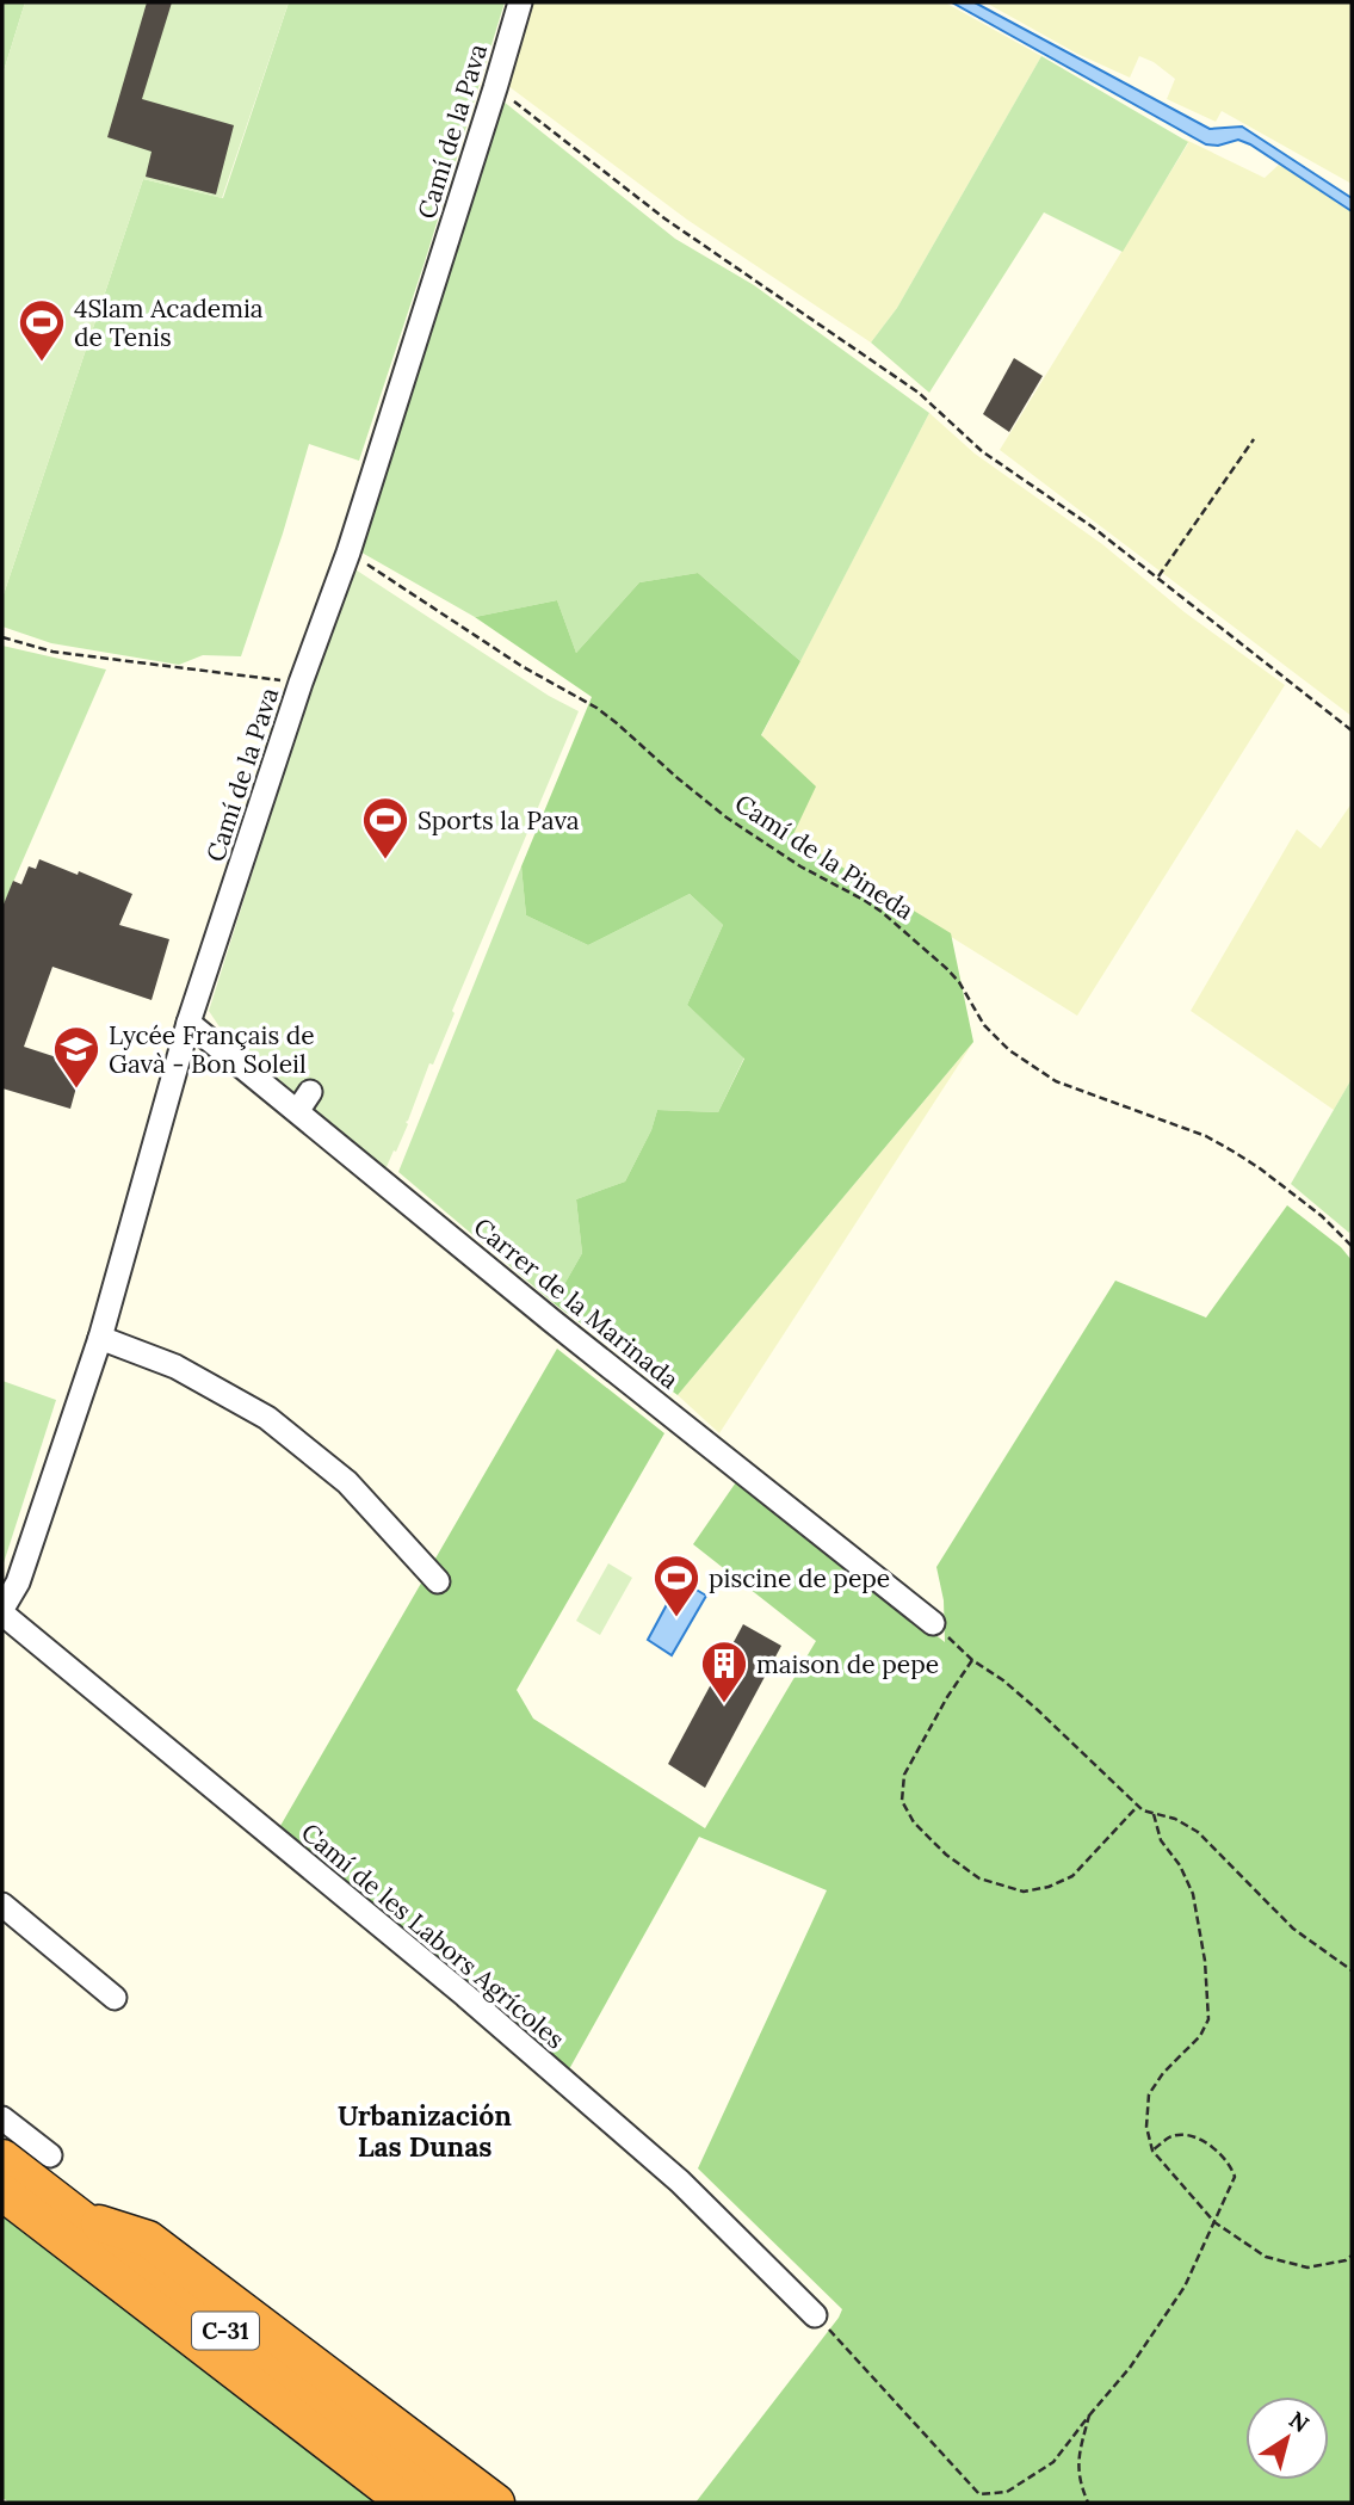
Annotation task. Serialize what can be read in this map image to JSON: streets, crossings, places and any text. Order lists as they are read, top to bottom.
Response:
{
  "streets": {
    "highway": ["C-31"],
    "street": ["Camí de la Pava", "Carrer de la Marinada", "Camí de les Labors Agrícoles"],
    "path": ["Camí de la Pineda"]
  },
  "crossings": [
    ["Camí de la Pava", "Camí de la Pineda"],
    ["Camí de la Pava", "Carrer de la Marinada"],
    ["Camí de la Pava", "Camí de les Labors Agrícoles"]
  ],
  "districts": ["Urbanización Las Dunas"],
  "places": {
    "sports": ["4Slam Academia de Tenis", "Sports la Pava", "piscine de pepe"],
    "school or university": ["Lycée Français de Gavà - Bon Soleil"],
    "building": ["maison de pepe"]
  },
  "north": "top right"
}
